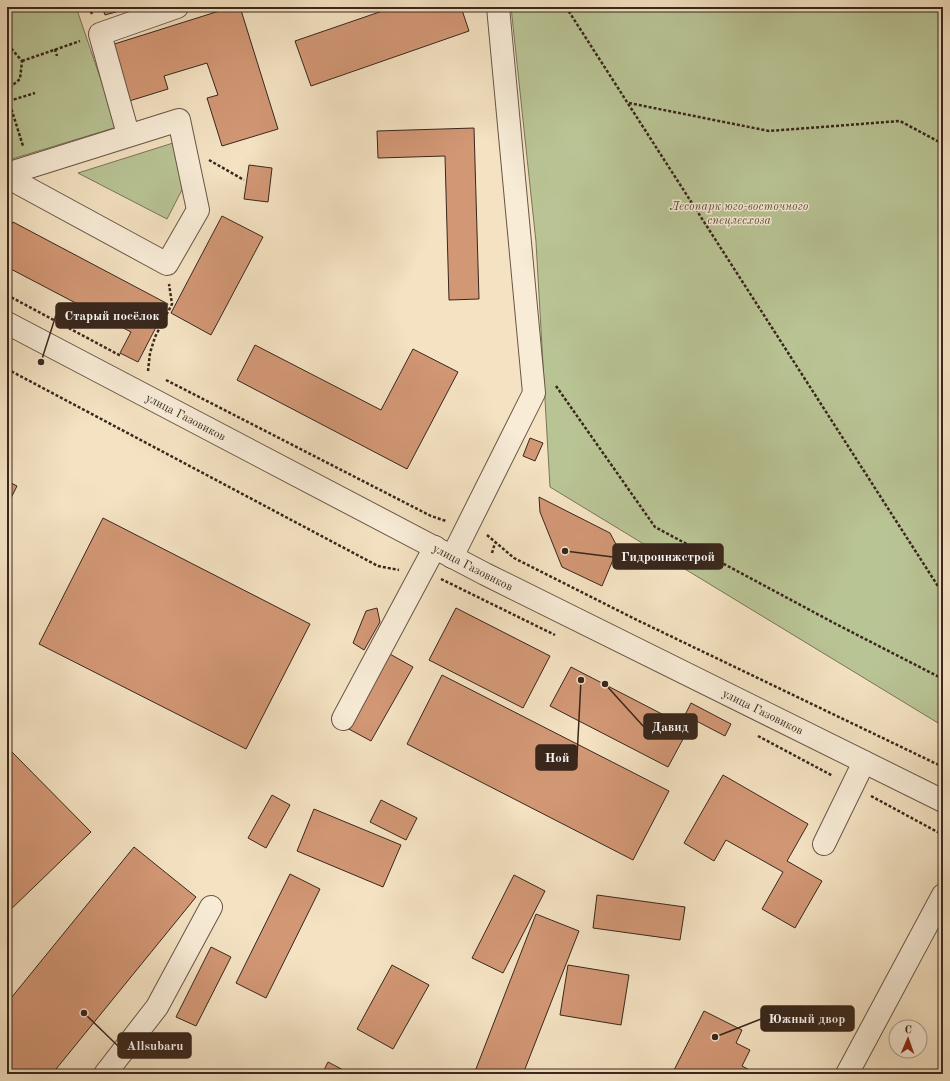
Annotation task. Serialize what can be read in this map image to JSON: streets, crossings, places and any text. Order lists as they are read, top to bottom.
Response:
{
  "streets": {
    "street": ["улица Газовиков"]
  },
  "parks": ["Лесопарк юго-восточного спецлесхоза"],
  "places": [
    "Старый посёлок",
    "Гидроинжстрой",
    "Ной",
    "Давид",
    "Allsubaru",
    "Южный двор"
  ],
  "north": "top"
}
